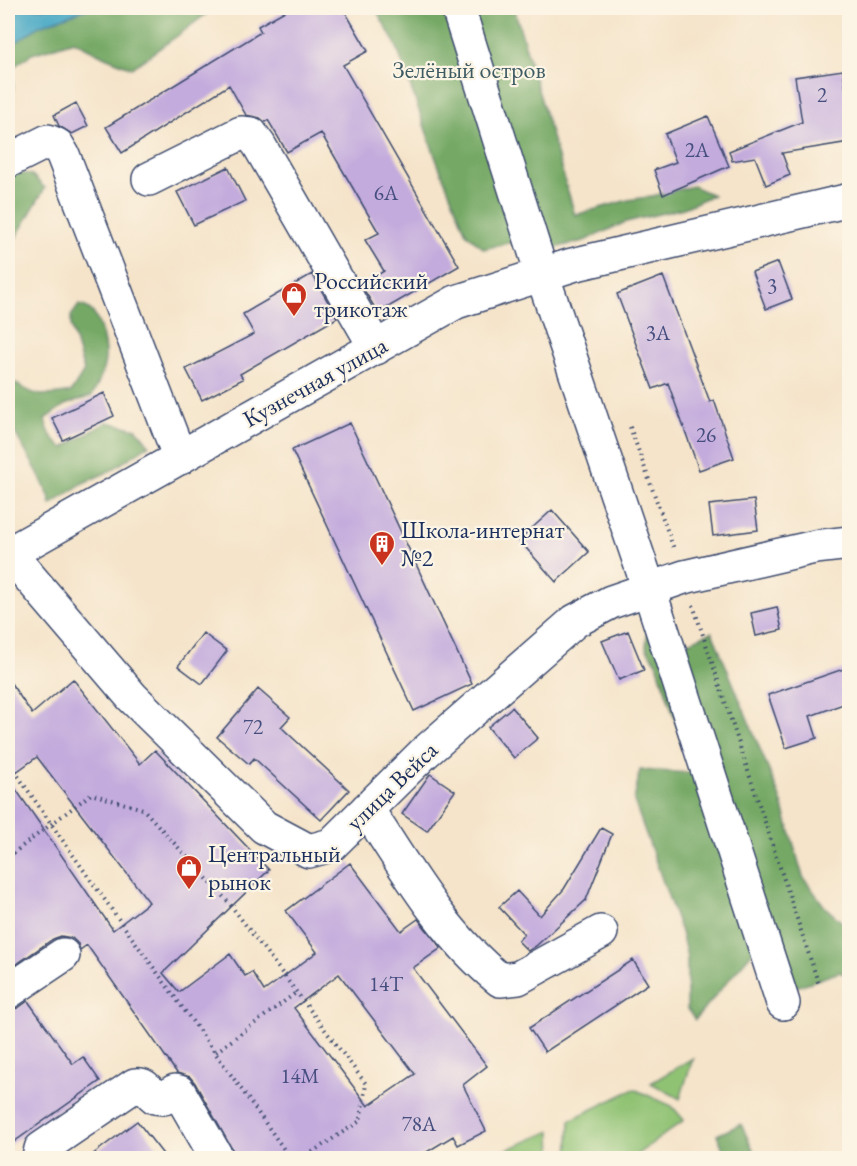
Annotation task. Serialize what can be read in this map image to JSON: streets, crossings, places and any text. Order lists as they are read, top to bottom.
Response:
{
  "streets": {
    "street": ["Кузнечная улица", "улица Вейса"]
  },
  "crossings": [
    ["Кузнечная улица", "улица Вейса"]
  ],
  "parks": ["Зелёный остров"],
  "places": {
    "shop": ["Российский трикотаж", "Центральный рынок"],
    "building": ["Школа-интернат №2"]
  },
  "house_numbers": [
    "2",
    "2А",
    "6А",
    "3",
    "3А",
    "26",
    "72",
    "14Т",
    "14М",
    "78А"
  ]
}
